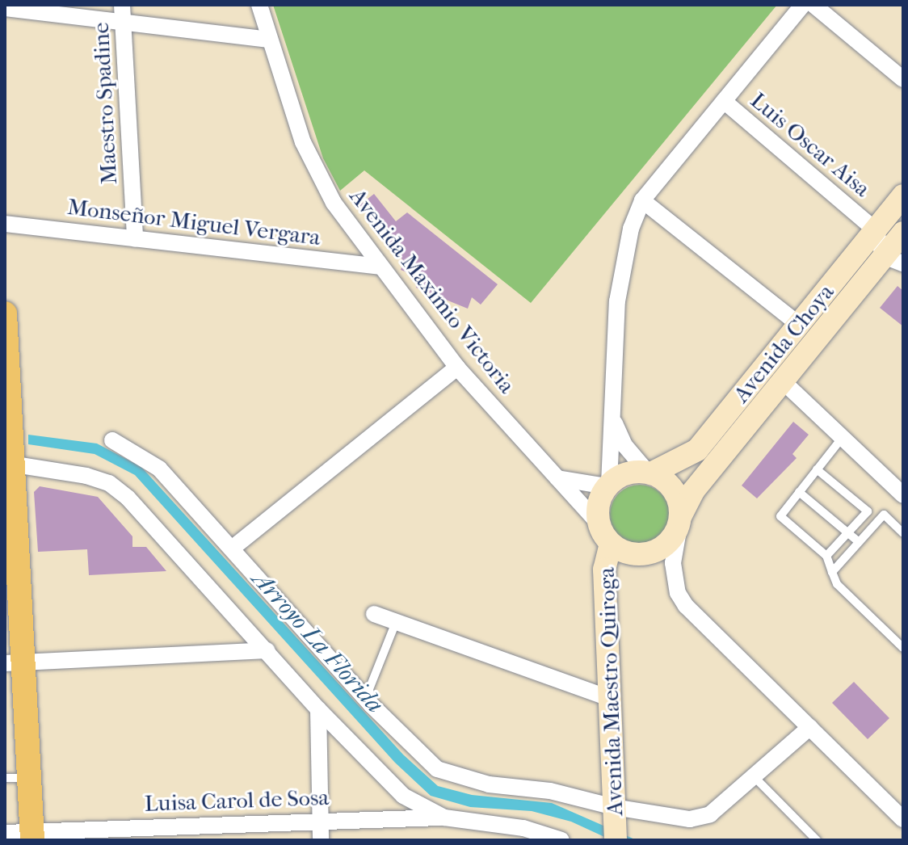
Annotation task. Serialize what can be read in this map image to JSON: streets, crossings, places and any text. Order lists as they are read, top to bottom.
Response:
{
  "streets": {
    "main road": ["Avenida Choya", "Avenida Maestro Quiroga"],
    "street": [
      "Maestro Spadine",
      "Luis Oscar Aisa",
      "Monseñor Miguel Vergara",
      "Avenida Maximio Victoria",
      "Luisa Carol de Sosa"
    ]
  },
  "crossings": [
    ["Maestro Spadine", "Monseñor Miguel Vergara"],
    ["Luis Oscar Aisa", "Avenida Choya"],
    ["Monseñor Miguel Vergara", "Avenida Maximio Victoria"],
    ["Avenida Maximio Victoria", "Avenida Choya"],
    ["Avenida Maximio Victoria", "Avenida Maestro Quiroga"],
    ["Avenida Choya", "Avenida Maestro Quiroga"]
  ],
  "water": ["Arroyo La Florida"]
}
